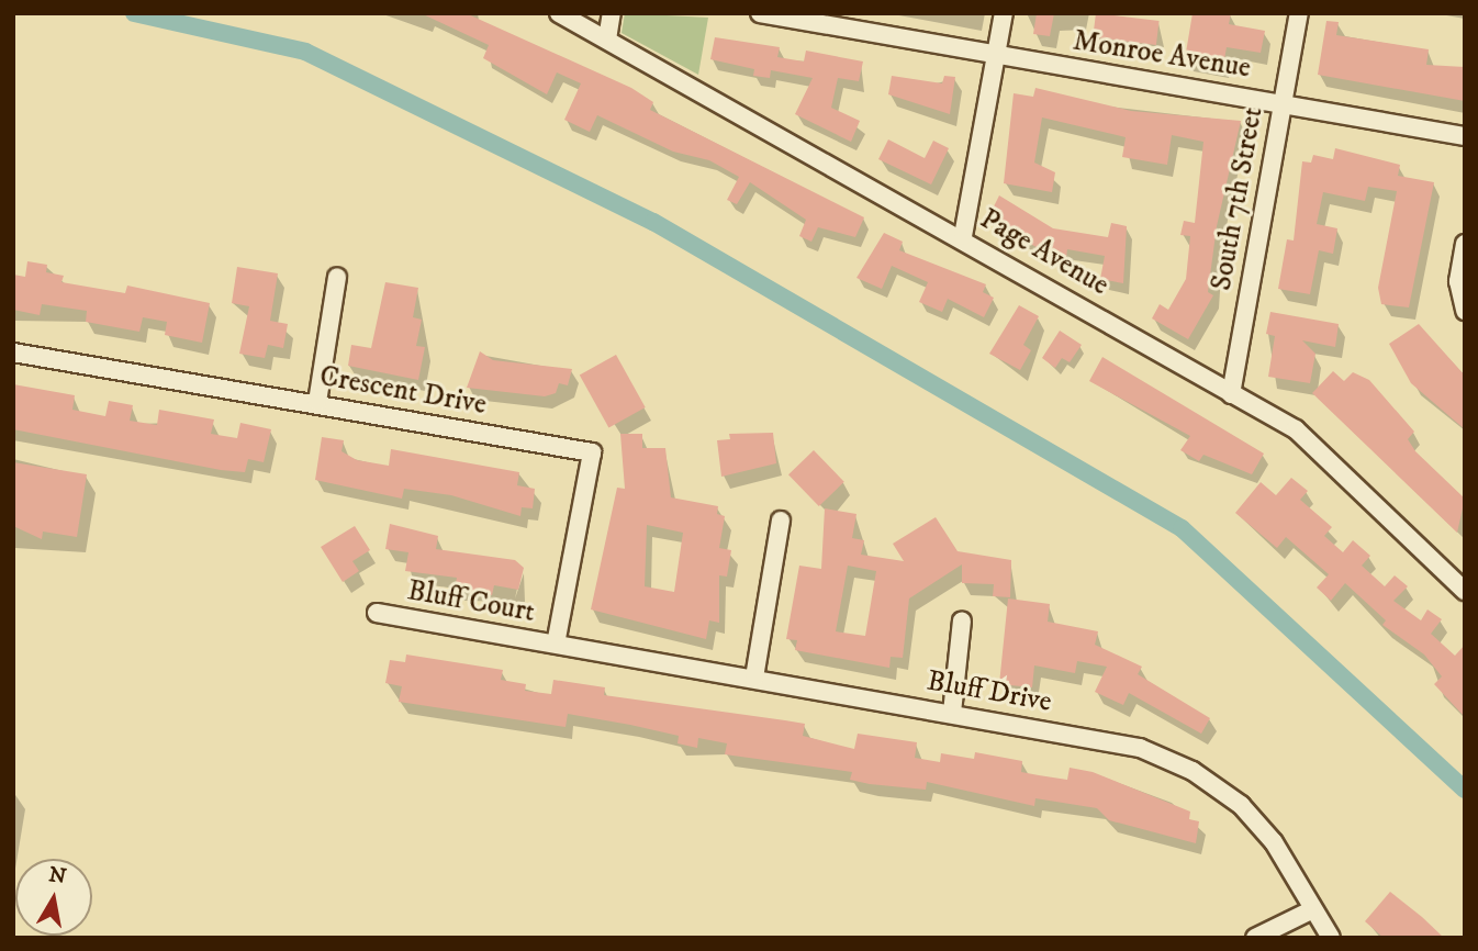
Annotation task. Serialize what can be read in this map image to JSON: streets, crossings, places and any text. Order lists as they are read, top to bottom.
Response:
{
  "streets": {
    "street": [
      "Monroe Avenue",
      "South 7th Street",
      "Page Avenue",
      "Crescent Drive",
      "Bluff Court",
      "Bluff Drive"
    ]
  },
  "crossings": [
    ["Monroe Avenue", "South 7th Street"],
    ["South 7th Street", "Page Avenue"],
    ["Crescent Drive", "Bluff Court"],
    ["Crescent Drive", "Bluff Drive"],
    ["Bluff Court", "Bluff Drive"]
  ],
  "north": "top"
}
